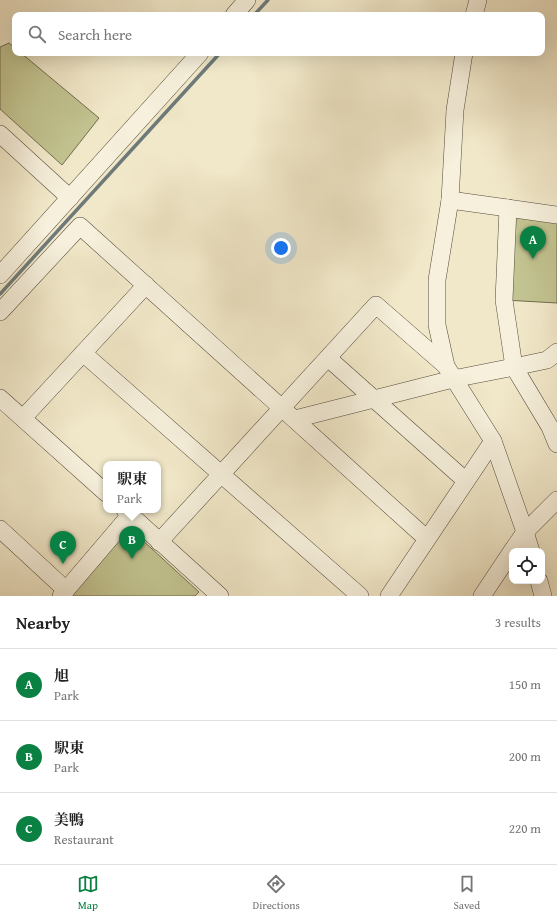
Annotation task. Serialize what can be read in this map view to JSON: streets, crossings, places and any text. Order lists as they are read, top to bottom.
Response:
{
  "page": {
    "search": "Search here",
    "pins": ["A", "B", "C"],
    "popup": ["駅東", "Park"],
    "heading": ["Nearby", "3 results"],
    "list": [
      {
        "mark": "A",
        "name": "旭",
        "note": "Park",
        "value": "150 m"
      },
      {
        "mark": "B",
        "name": "駅東",
        "note": "Park",
        "value": "200 m"
      },
      {
        "mark": "C",
        "name": "美鴨",
        "note": "Restaurant",
        "value": "220 m"
      }
    ],
    "nav": ["Map", "Directions", "Saved"]
  }
}
